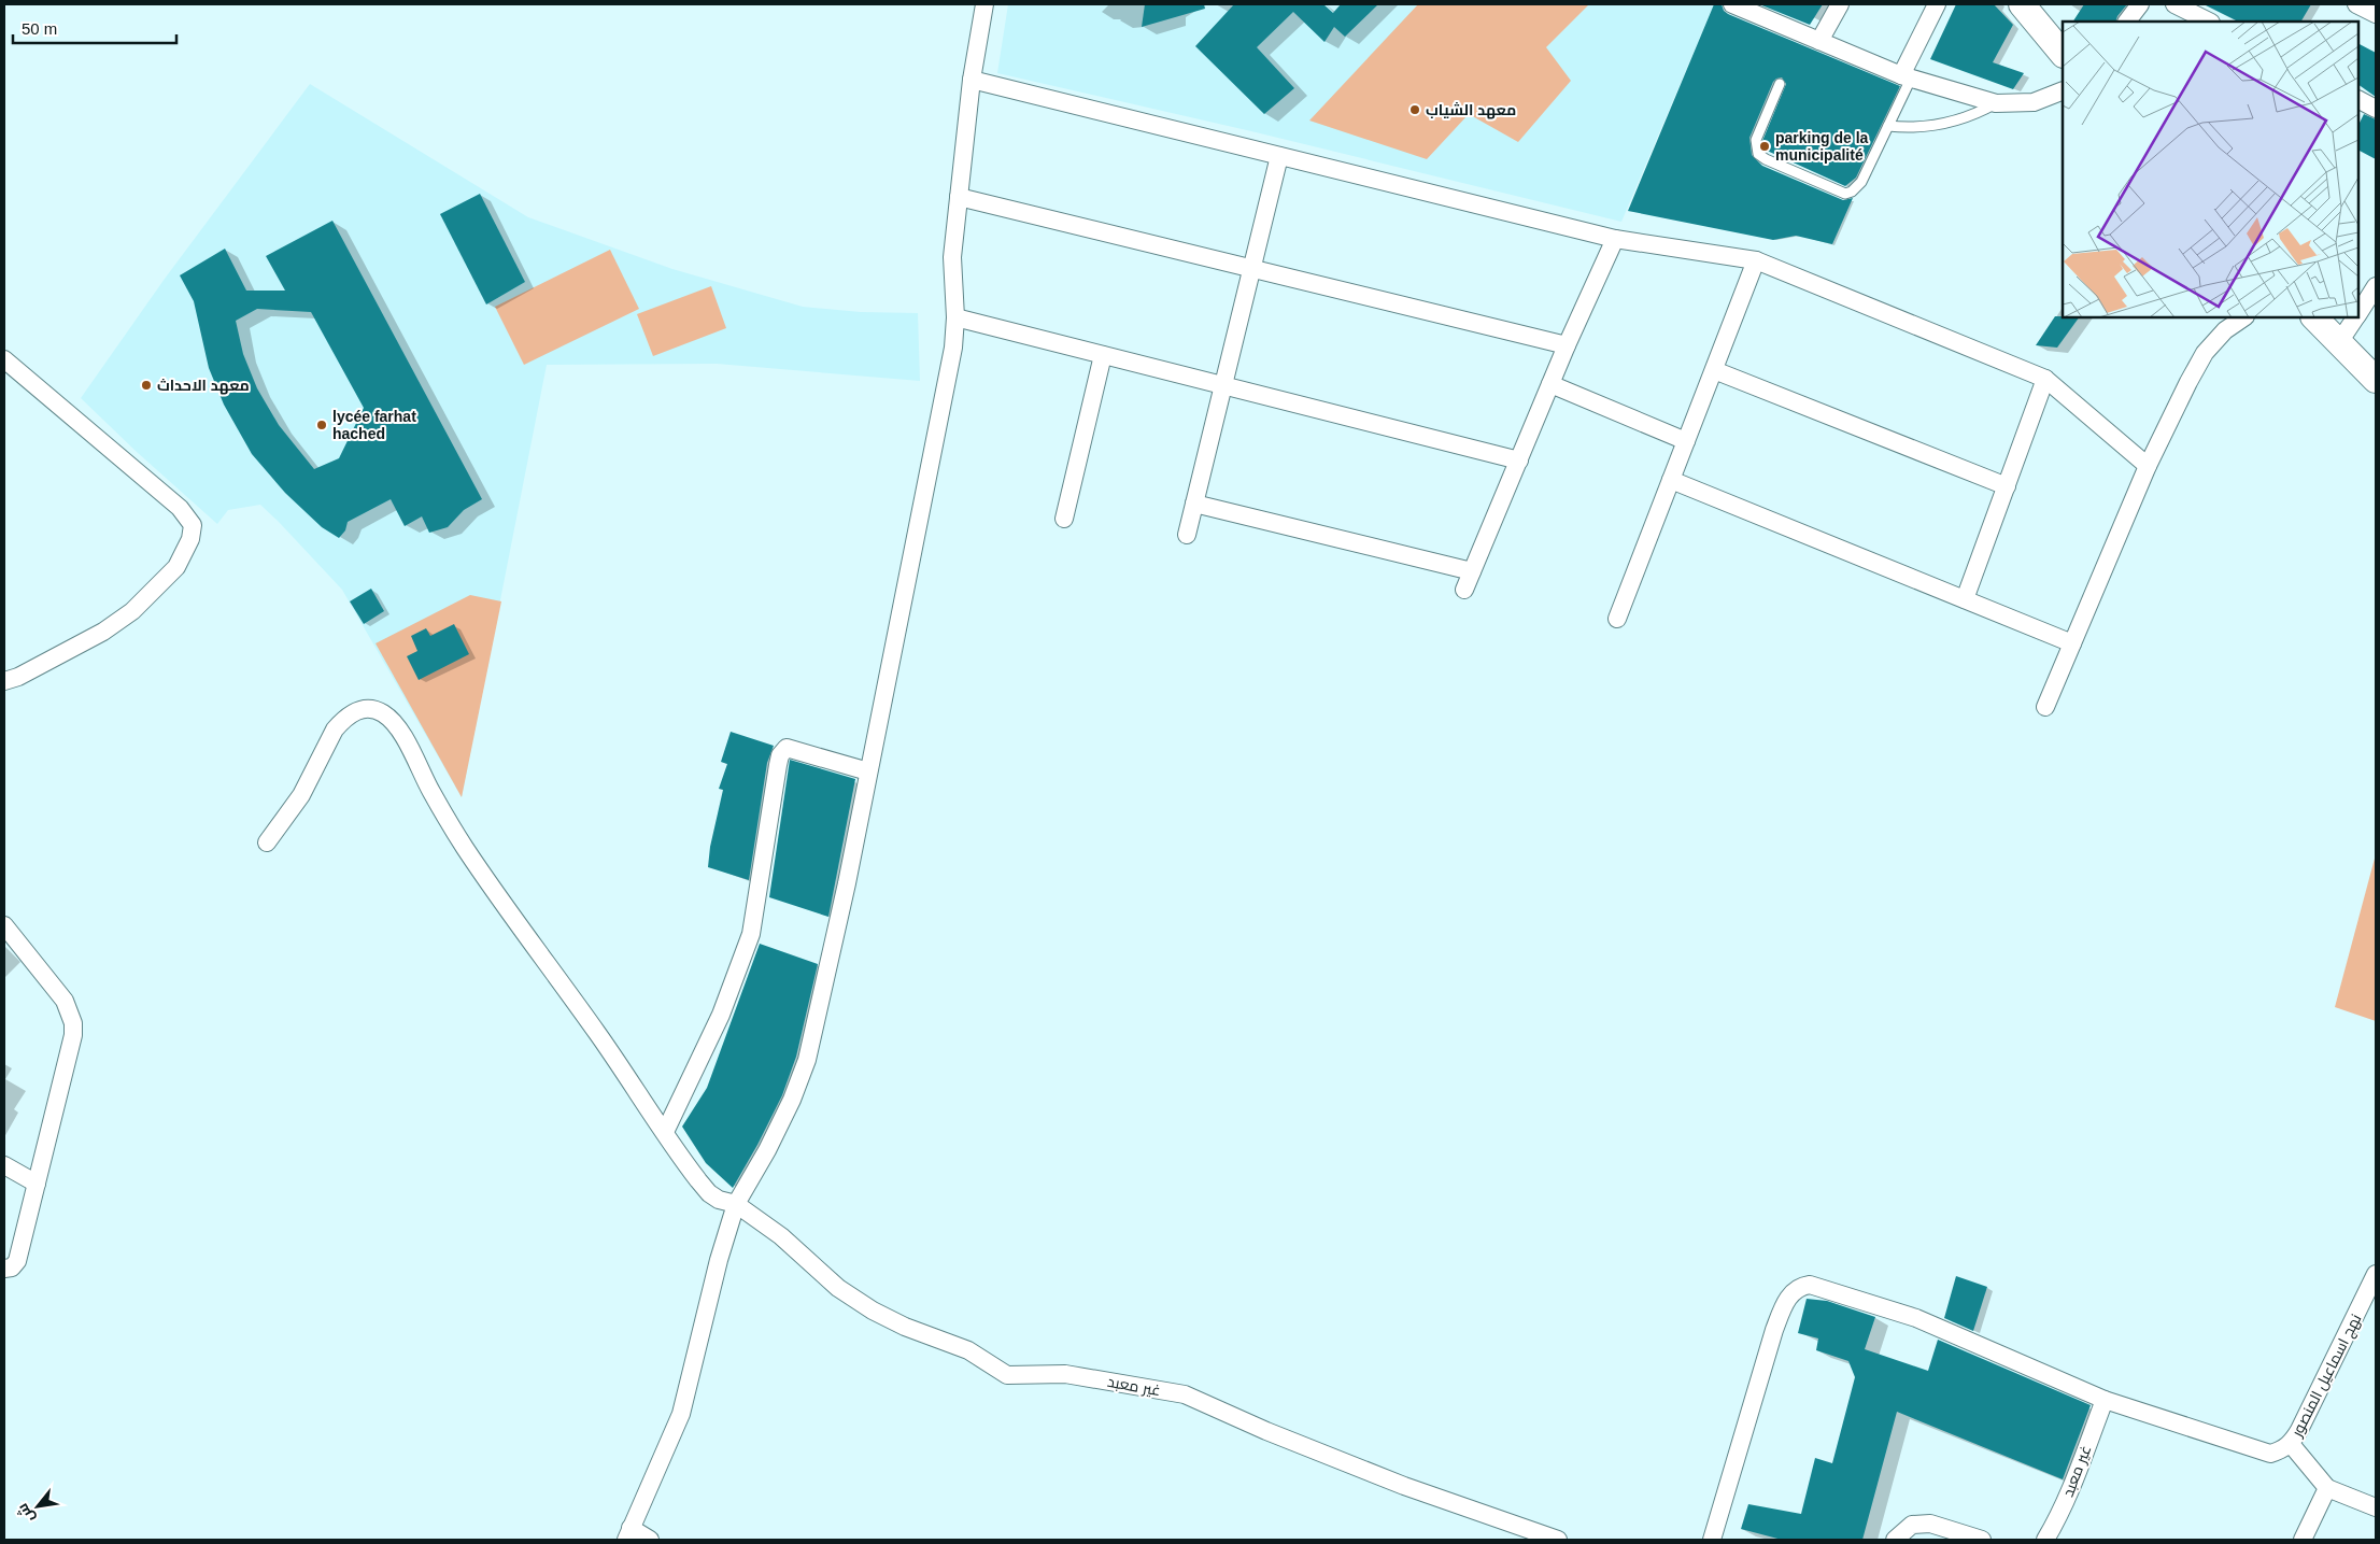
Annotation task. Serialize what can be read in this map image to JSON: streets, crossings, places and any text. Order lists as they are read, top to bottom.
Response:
{
  "streets": {
    "street": ["نهج اسماعيل المنصور", "غير معبد"]
  },
  "crossings": [
    ["نهج اسماعيل المنصور", "غير معبد"]
  ],
  "places": [
    "معهد الشياب",
    "parking de la municipalité",
    "معهد الاحداث",
    "lycée farhat hached"
  ],
  "scale_bar": "50 m",
  "north": "bottom left"
}
